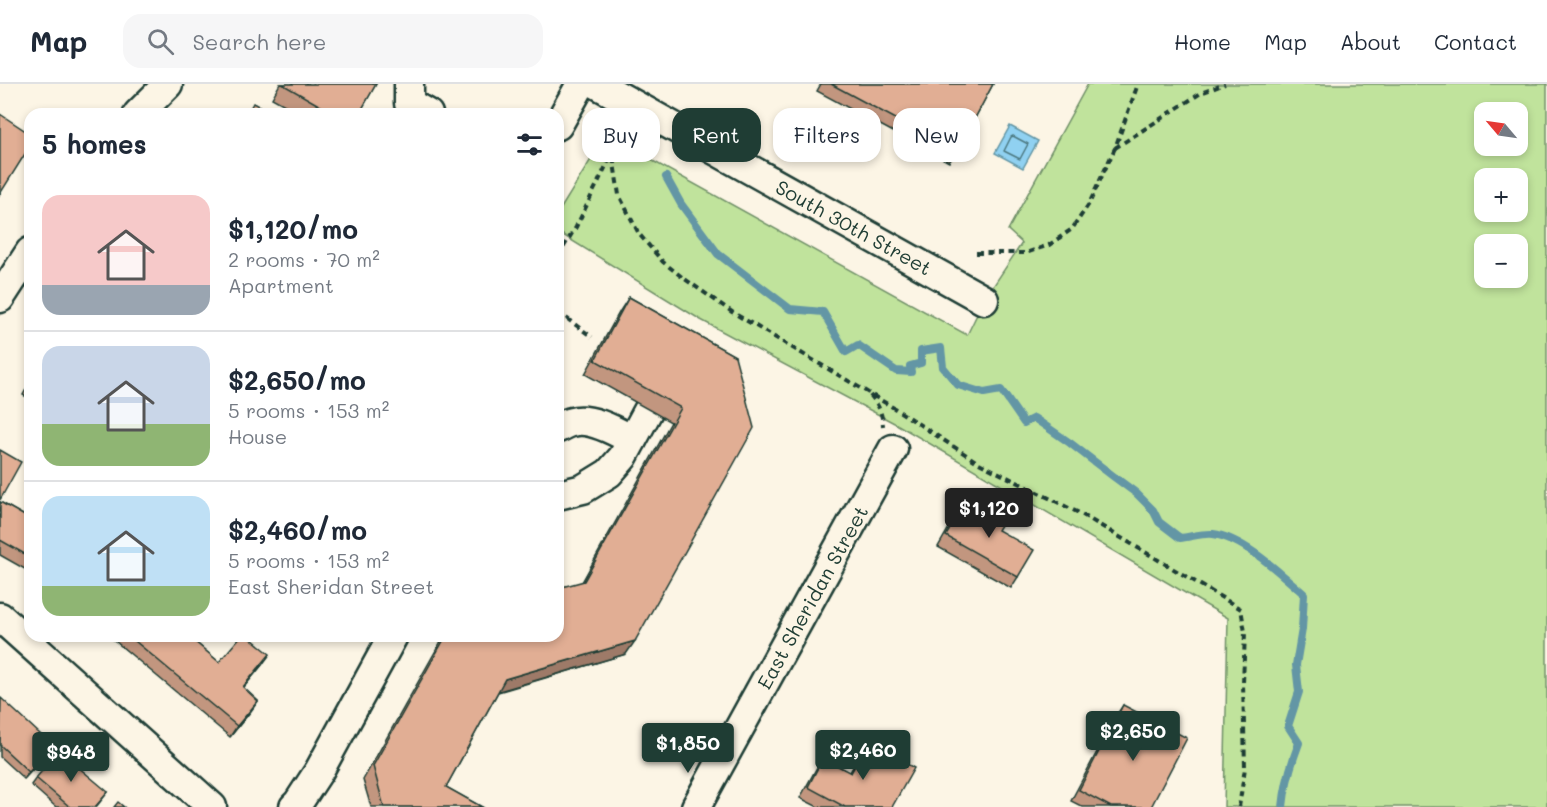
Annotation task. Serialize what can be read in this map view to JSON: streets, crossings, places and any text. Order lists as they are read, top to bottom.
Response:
{
  "streets": {
    "street": ["South 30th Street", "East Sheridan Street"]
  },
  "north": "top left",
  "page": {
    "header": "Map",
    "search": "Search here",
    "nav": [
      "Home",
      "Map",
      "About",
      "Contact"
    ],
    "map_buttons": ["+", "−"],
    "chip": [
      "Buy",
      "Rent",
      "Filters",
      "New"
    ],
    "heading": "5 homes",
    "list": [
      {
        "name": "$1,120/mo",
        "note": "2 rooms · 70 m² · Apartment"
      },
      {
        "name": "$2,650/mo",
        "note": "5 rooms · 153 m² · House"
      },
      {
        "name": "$2,460/mo",
        "note": "5 rooms · 153 m² · East Sheridan Street"
      }
    ],
    "price": [
      "$1,120",
      "$2,650",
      "$1,850",
      "$2,460",
      "$948"
    ]
  }
}
